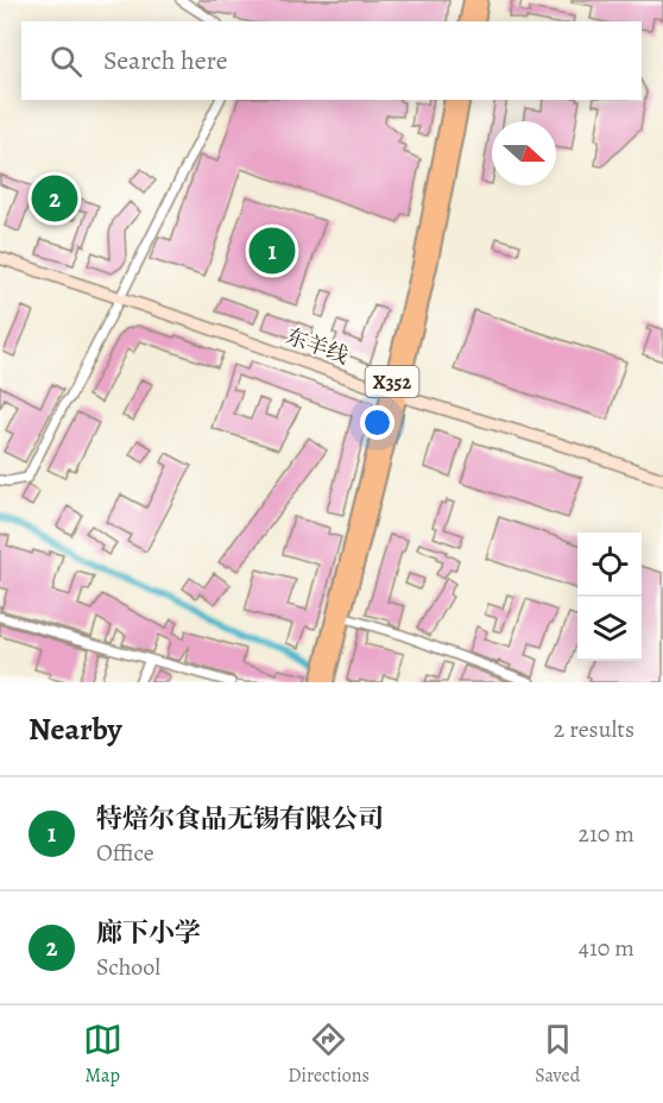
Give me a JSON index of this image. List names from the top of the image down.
{
  "streets": {
    "main road": ["东羊线", "X352"]
  },
  "crossings": [
    ["东羊线", "X352"]
  ],
  "north": "right",
  "page": {
    "search": "Search here",
    "pins": ["2", "1"],
    "heading": ["Nearby", "2 results"],
    "list": [
      {
        "mark": "1",
        "name": "特焙尔食品无锡有限公司",
        "note": "Office",
        "value": "210 m"
      },
      {
        "mark": "2",
        "name": "廊下小学",
        "note": "School",
        "value": "410 m"
      }
    ],
    "nav": ["Map", "Directions", "Saved"]
  }
}
